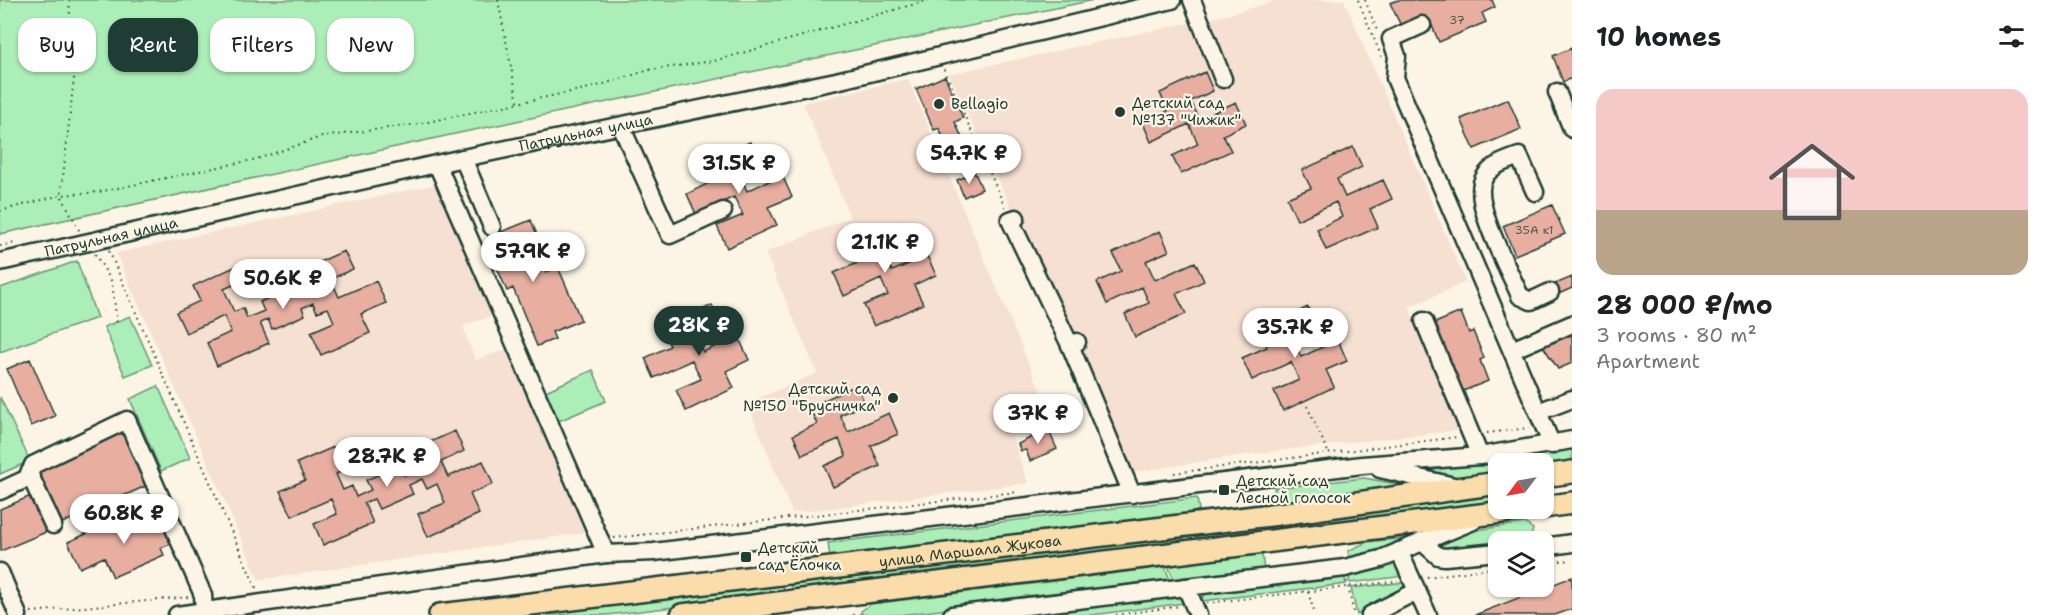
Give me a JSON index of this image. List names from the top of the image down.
{
  "streets": {
    "main road": ["улица Маршала Жукова"],
    "street": ["Патрульная улица"]
  },
  "places": {
    "other": ["Bellagio", "Детский сад №137 \"Чижик\"", "Детский сад №150 \"Брусничка\""],
    "transit": ["Детский сад Лесной голосок", "Детский сад Ёлочка"]
  },
  "house_numbers": ["37", "35А к1"],
  "north": "bottom left",
  "page": {
    "heading": "10 homes",
    "chip": [
      "Buy",
      "Rent",
      "Filters",
      "New"
    ],
    "list": [
      {
        "name": "28 000 ₽/mo",
        "note": "3 rooms · 80 m² · Apartment"
      }
    ],
    "price": [
      "54.7K ₽",
      "31.5K ₽",
      "21.1K ₽",
      "57.9K ₽",
      "50.6K ₽",
      "28K ₽",
      "35.7K ₽",
      "37K ₽",
      "28.7K ₽",
      "60.8K ₽"
    ]
  }
}
